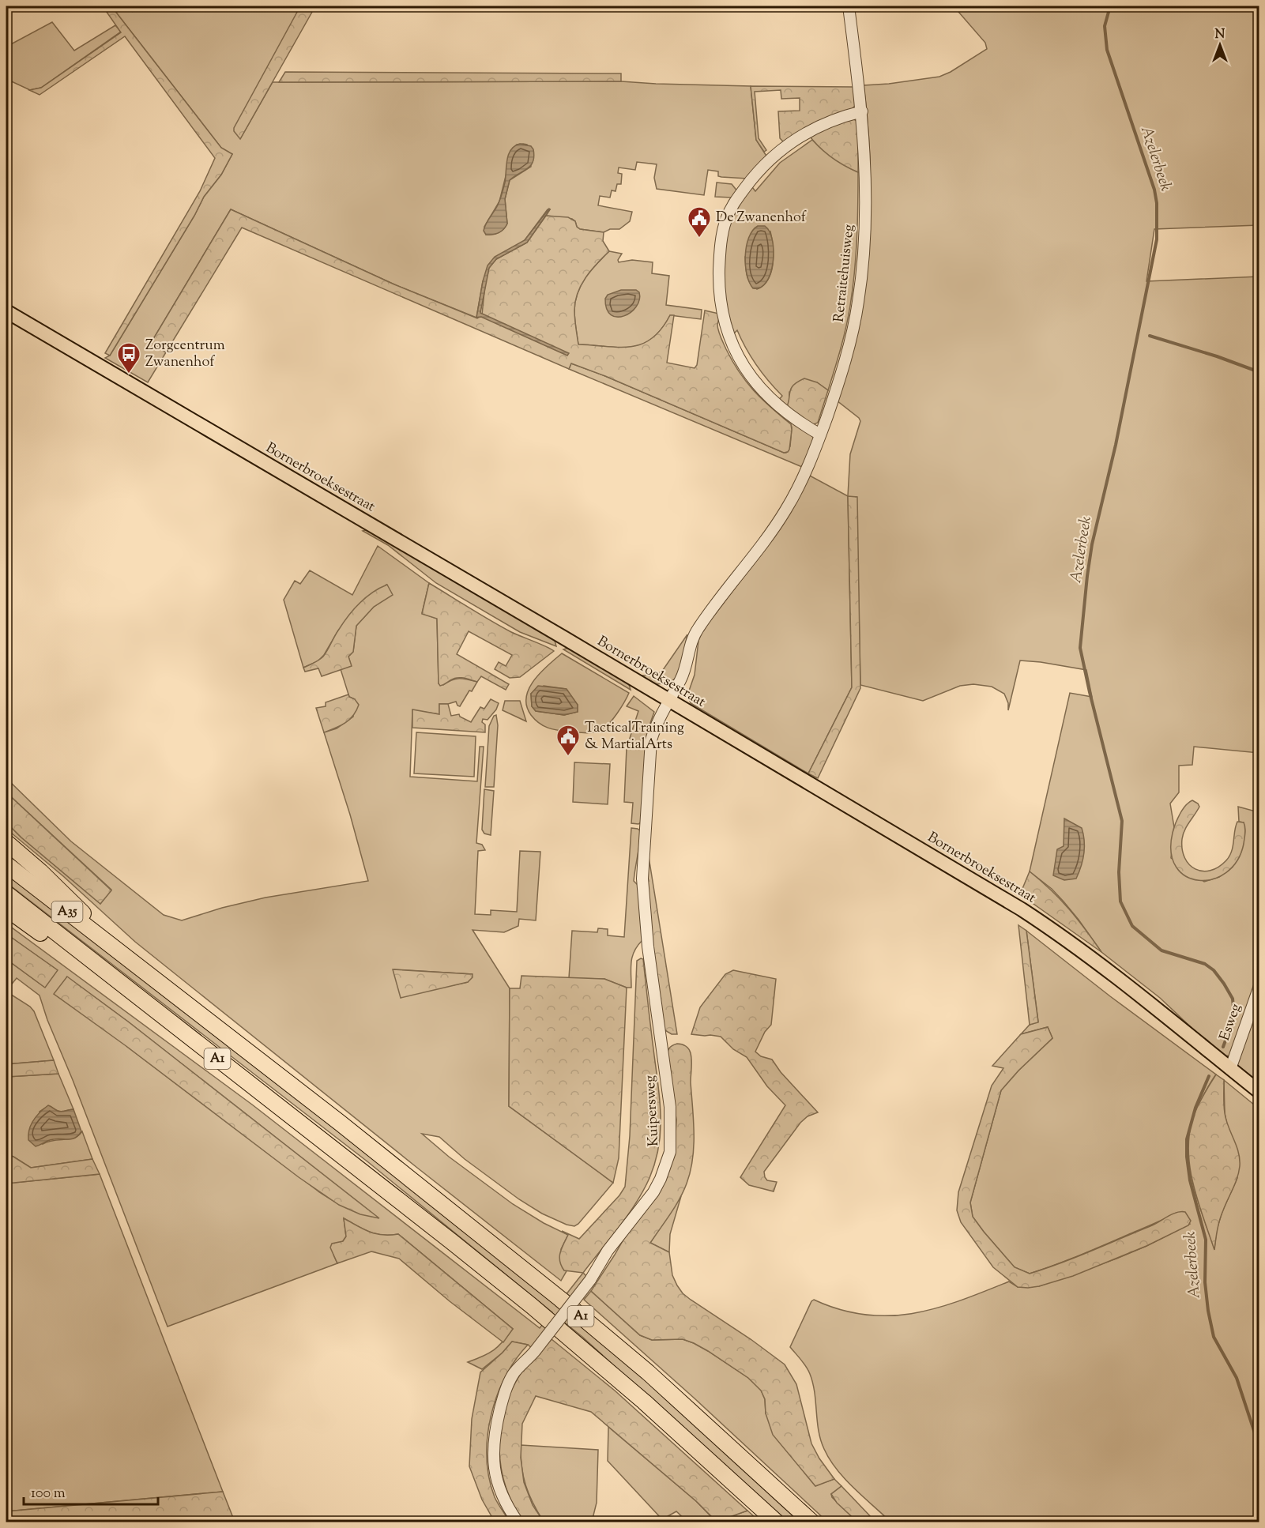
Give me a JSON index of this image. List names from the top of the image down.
{
  "streets": {
    "highway": ["A35", "A1"],
    "main road": ["Bornerbroeksestraat"],
    "street": ["Retraitehuisweg", "Esweg", "Kuipersweg"]
  },
  "crossings": [
    ["Retraitehuisweg", "Bornerbroeksestraat"],
    ["Retraitehuisweg", "Kuipersweg"],
    ["Bornerbroeksestraat", "Esweg"],
    ["Bornerbroeksestraat", "Kuipersweg"],
    ["A35", "A1"]
  ],
  "water": ["Azelerbeek"],
  "places": {
    "public building": ["De Zwanenhof", "TacticalTraining & MartialArts"],
    "bus stop": ["Zorgcentrum Zwanenhof"]
  },
  "scale_bar": "100 m",
  "north": "top"
}
